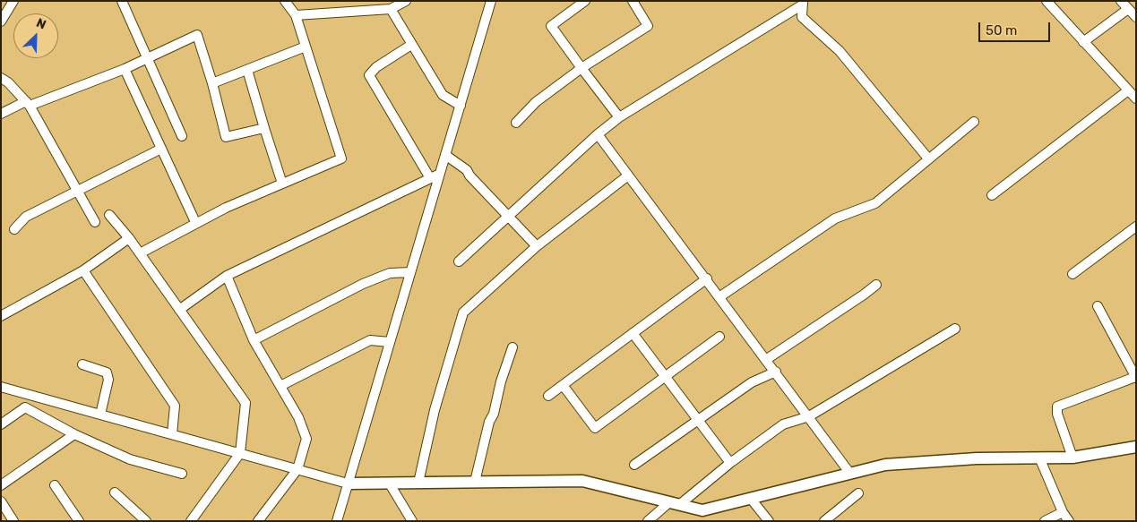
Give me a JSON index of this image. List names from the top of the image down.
{
  "scale_bar": "50 m",
  "north": "top right"
}
